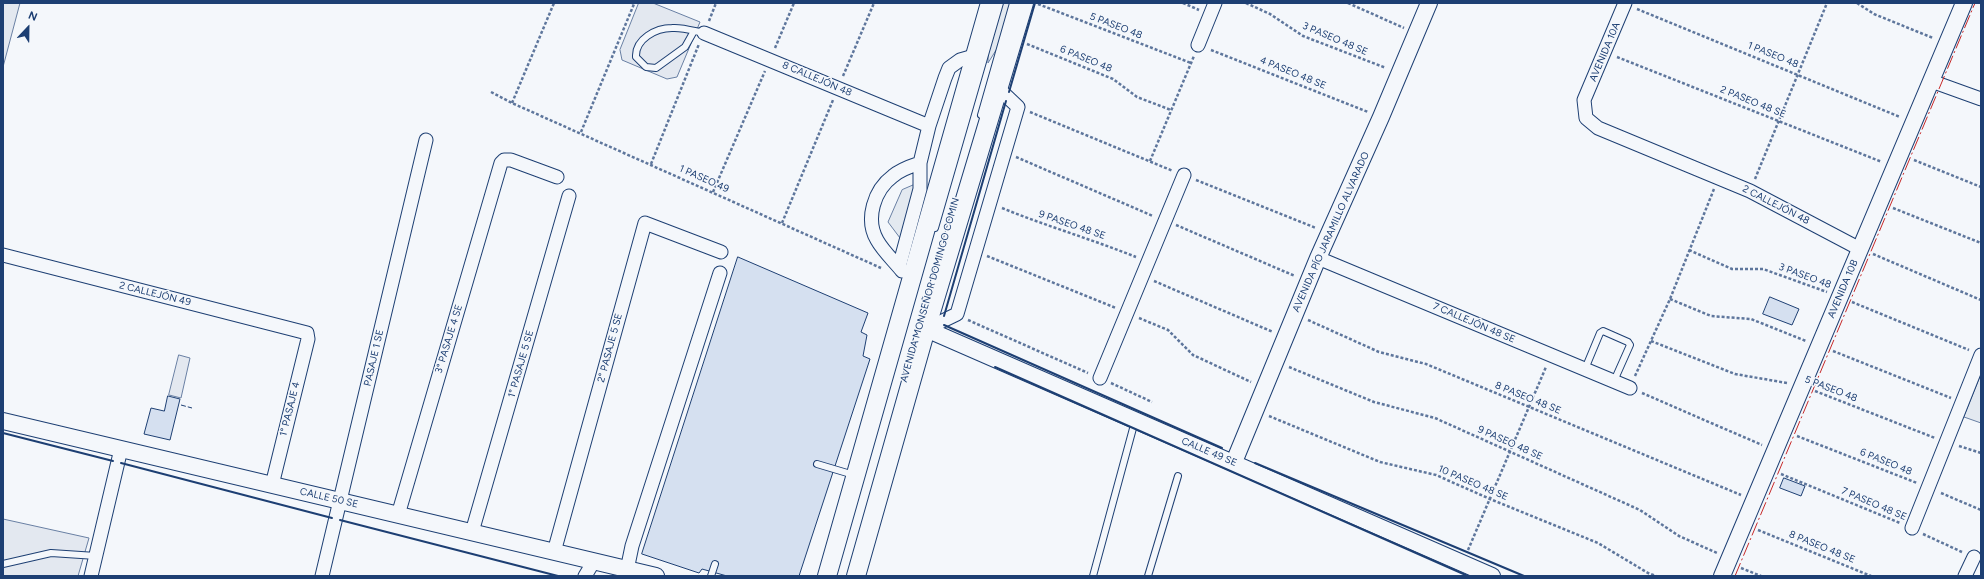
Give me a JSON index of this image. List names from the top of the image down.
{
  "streets": {
    "main road": ["AVENIDA MONSEÑOR DOMINGO COMIN"],
    "street": [
      "AVENIDA 10A",
      "8 CALLEJÓN 48",
      "2 CALLEJÓN 48",
      "AVENIDA PÍO JARAMILLO ALVARADO",
      "AVENIDA 10B",
      "2 CALLEJÓN 49",
      "7 CALLEJÓN 48 SE",
      "3° PASAJE 4 SE",
      "2° PASAJE 5 SE",
      "PASAJE 1 SE",
      "1° PASAJE 5 SE",
      "1° PASAJE 4",
      "CALLE 49 SE",
      "CALLE 50 SE"
    ],
    "path": [
      "5 PASEO 48",
      "3 PASEO 48 SE",
      "1 PASEO 48",
      "6 PASEO 48",
      "4 PASEO 48 SE",
      "2 PASEO 48 SE",
      "1 PASEO 49",
      "9 PASEO 48 SE",
      "3 PASEO 48",
      "8 PASEO 48 SE",
      "10 PASEO 48 SE",
      "7 PASEO 48 SE"
    ]
  },
  "crossings": [
    ["5 PASEO 48", "AVENIDA 10B"],
    ["3 PASEO 48 SE", "AVENIDA PÍO JARAMILLO ALVARADO"],
    ["AVENIDA 10A", "1 PASEO 48"],
    ["AVENIDA 10A", "2 PASEO 48 SE"],
    ["AVENIDA 10A", "2 CALLEJÓN 48"],
    ["1 PASEO 48", "AVENIDA 10B"],
    ["6 PASEO 48", "AVENIDA 10B"],
    ["6 PASEO 48", "AVENIDA MONSEÑOR DOMINGO COMIN"],
    ["4 PASEO 48 SE", "AVENIDA PÍO JARAMILLO ALVARADO"],
    ["2 PASEO 48 SE", "AVENIDA 10B"],
    ["2 CALLEJÓN 48", "AVENIDA 10B"],
    ["9 PASEO 48 SE", "AVENIDA PÍO JARAMILLO ALVARADO"],
    ["9 PASEO 48 SE", "AVENIDA 10B"],
    ["9 PASEO 48 SE", "AVENIDA MONSEÑOR DOMINGO COMIN"],
    ["AVENIDA PÍO JARAMILLO ALVARADO", "7 CALLEJÓN 48 SE"],
    ["AVENIDA PÍO JARAMILLO ALVARADO", "8 PASEO 48 SE"],
    ["AVENIDA PÍO JARAMILLO ALVARADO", "CALLE 49 SE"],
    ["AVENIDA PÍO JARAMILLO ALVARADO", "10 PASEO 48 SE"],
    ["3 PASEO 48", "AVENIDA 10B"],
    ["AVENIDA 10B", "8 PASEO 48 SE"],
    ["AVENIDA 10B", "7 PASEO 48 SE"],
    ["AVENIDA MONSEÑOR DOMINGO COMIN", "CALLE 49 SE"],
    ["2 CALLEJÓN 49", "1° PASAJE 4"],
    ["3° PASAJE 4 SE", "CALLE 50 SE"],
    ["2° PASAJE 5 SE", "CALLE 50 SE"],
    ["PASAJE 1 SE", "CALLE 50 SE"],
    ["1° PASAJE 5 SE", "CALLE 50 SE"],
    ["1° PASAJE 4", "CALLE 50 SE"]
  ],
  "north": "top"
}
